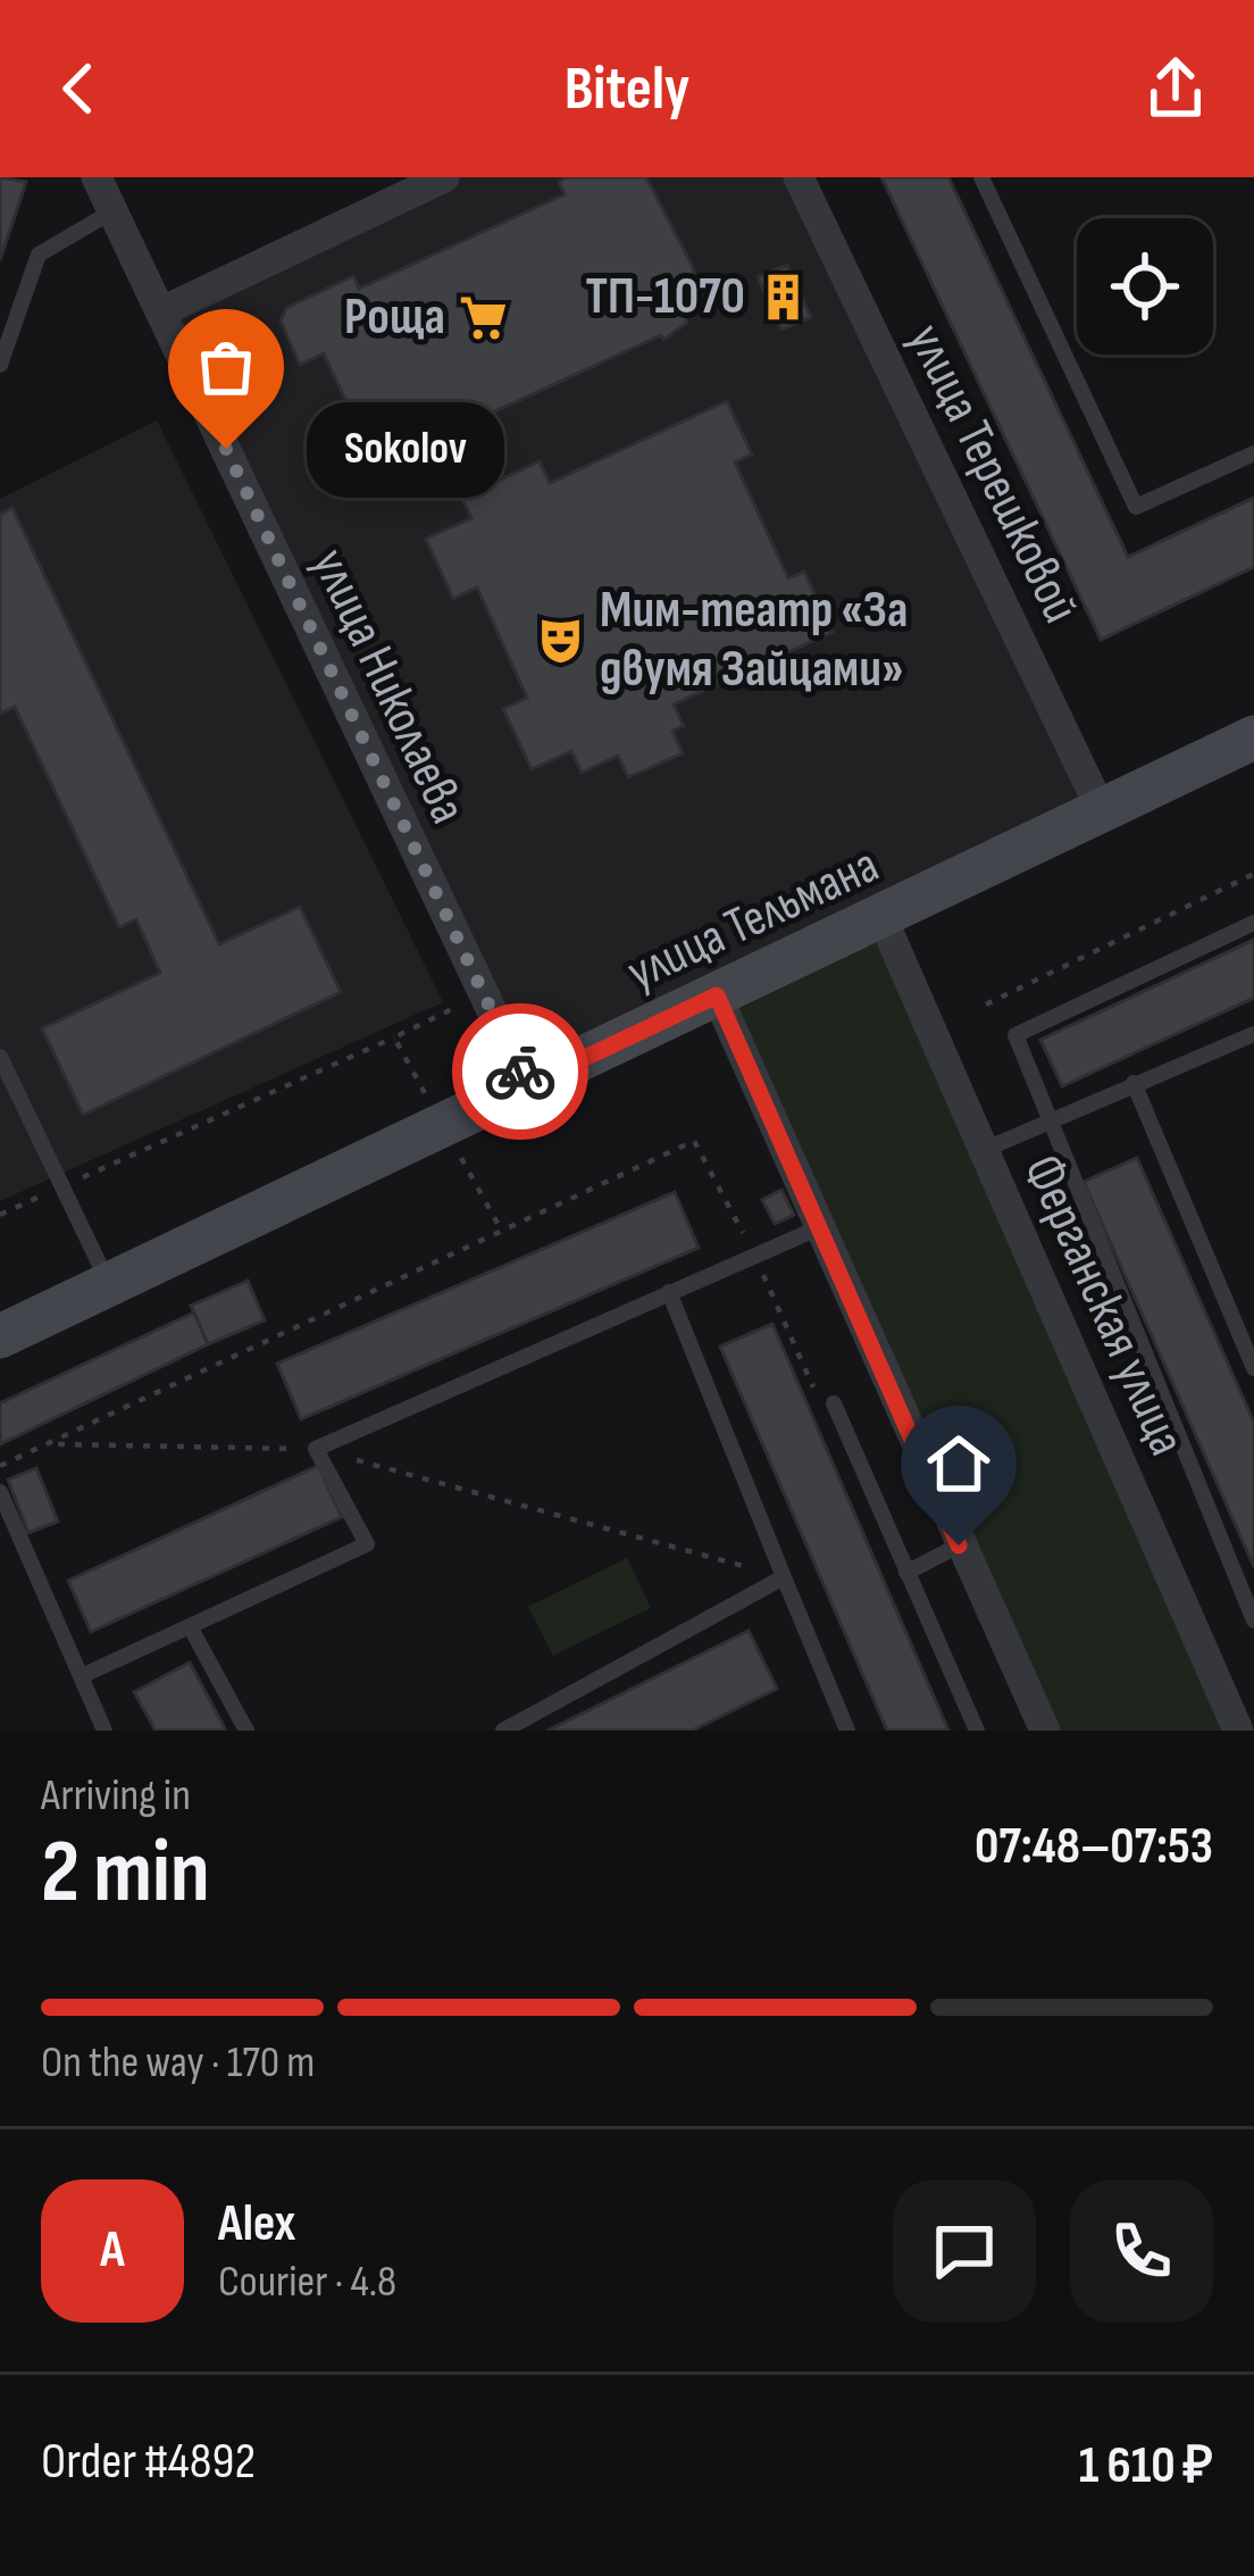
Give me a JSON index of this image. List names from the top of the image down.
{
  "streets": {
    "main road": ["улица Тельмана"],
    "street": ["улица Терешковой", "улица Николаева", "Ферганская улица"]
  },
  "crossings": [
    ["улица Терешковой", "улица Тельмана"],
    ["улица Николаева", "улица Тельмана"],
    ["улица Тельмана", "Ферганская улица"]
  ],
  "places": {
    "building": ["ТП-1070"],
    "supermarket": ["Роща"],
    "other": ["Sokolov"],
    "theatre": ["Мим-театр «За двумя Зайцами»"]
  },
  "page": {
    "header": "Bitely",
    "bubble": "Sokolov",
    "heading": ["2 min", "Arriving in", "07:48–07:53"],
    "panel": [
      "Alex",
      "Courier · 4.8",
      "Order #4892",
      "1 610 ₽"
    ],
    "bar": "On the way · 170 m",
    "round": "A"
  }
}
